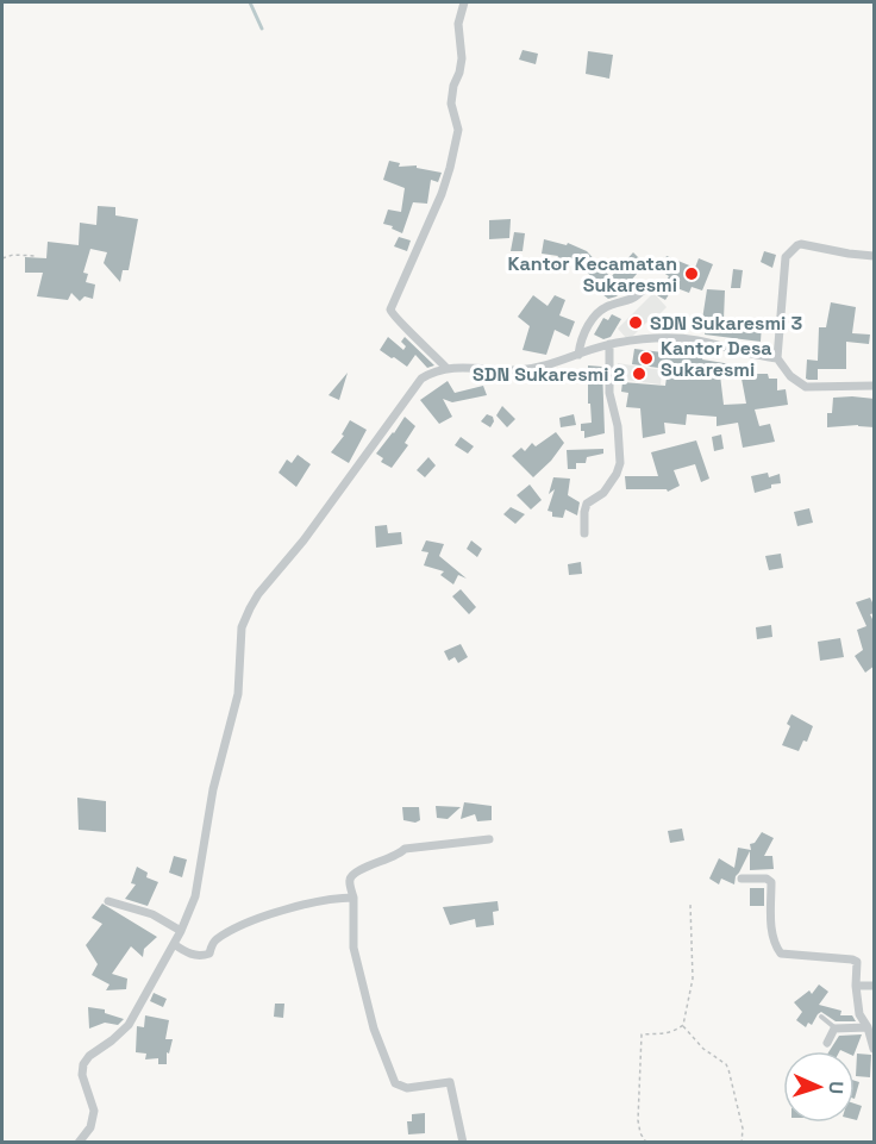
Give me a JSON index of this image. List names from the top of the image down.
{
  "places": [
    "Kantor Kecamatan Sukaresmi",
    "SDN Sukaresmi 3",
    "Kantor Desa Sukaresmi",
    "SDN Sukaresmi 2"
  ],
  "north": "right"
}
